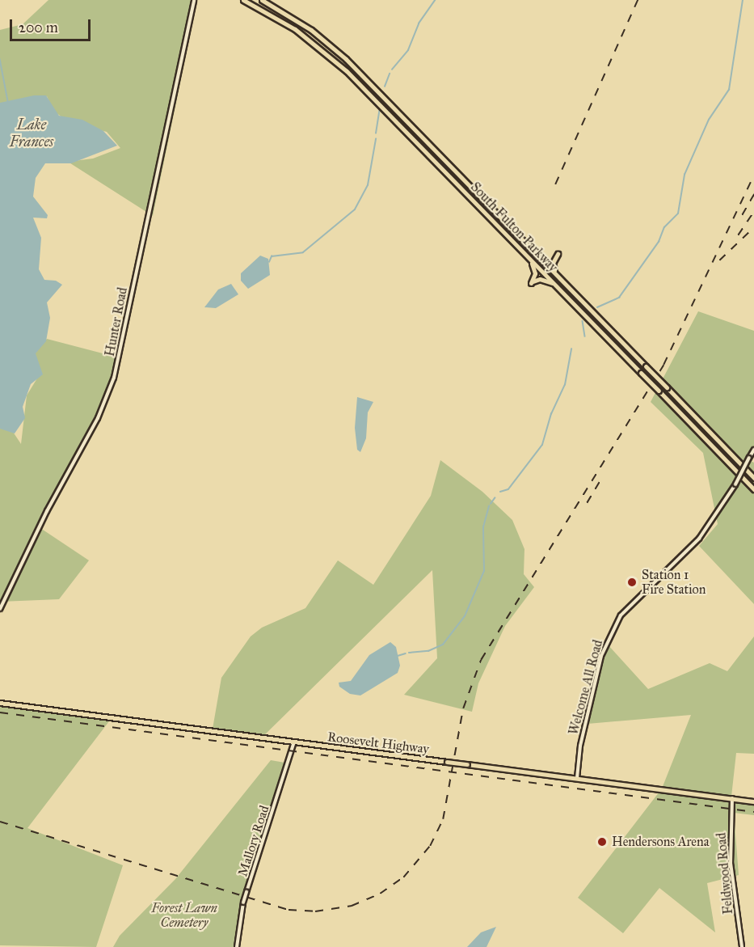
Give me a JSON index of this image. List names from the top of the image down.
{
  "streets": {
    "highway": ["South Fulton Parkway"],
    "main road": ["Roosevelt Highway"],
    "street": [
      "Hunter Road",
      "Welcome All Road",
      "Mallory Road",
      "Feldwood Road"
    ]
  },
  "crossings": [
    ["Welcome All Road", "Roosevelt Highway"],
    ["Roosevelt Highway", "Mallory Road"],
    ["Roosevelt Highway", "Feldwood Road"]
  ],
  "water": ["Lake Frances"],
  "parks": ["Forest Lawn Cemetery"],
  "places": ["Station 1 Fire Station", "Hendersons Arena"],
  "scale_bar": "200 m"
}
